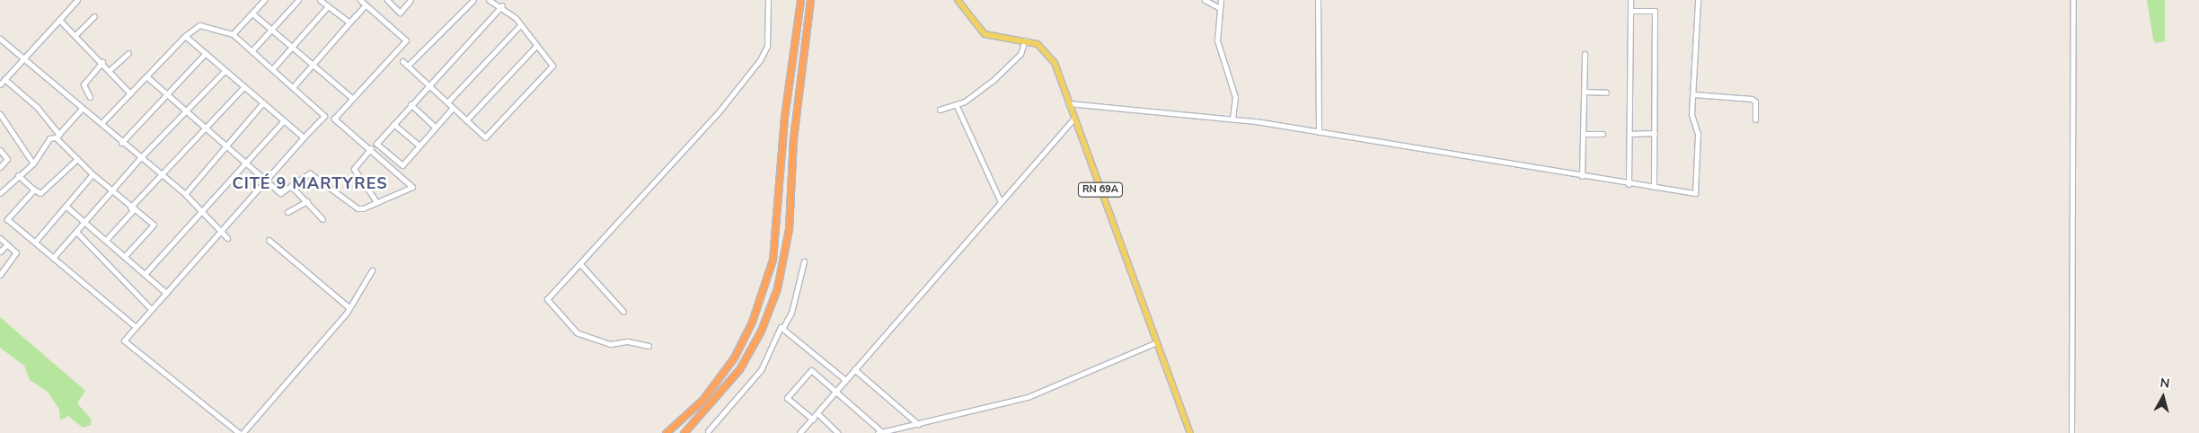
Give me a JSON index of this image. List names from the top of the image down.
{
  "streets": {
    "main road": ["RN 69A"]
  },
  "districts": ["CITÉ 9 MARTYRES"],
  "north": "top"
}
